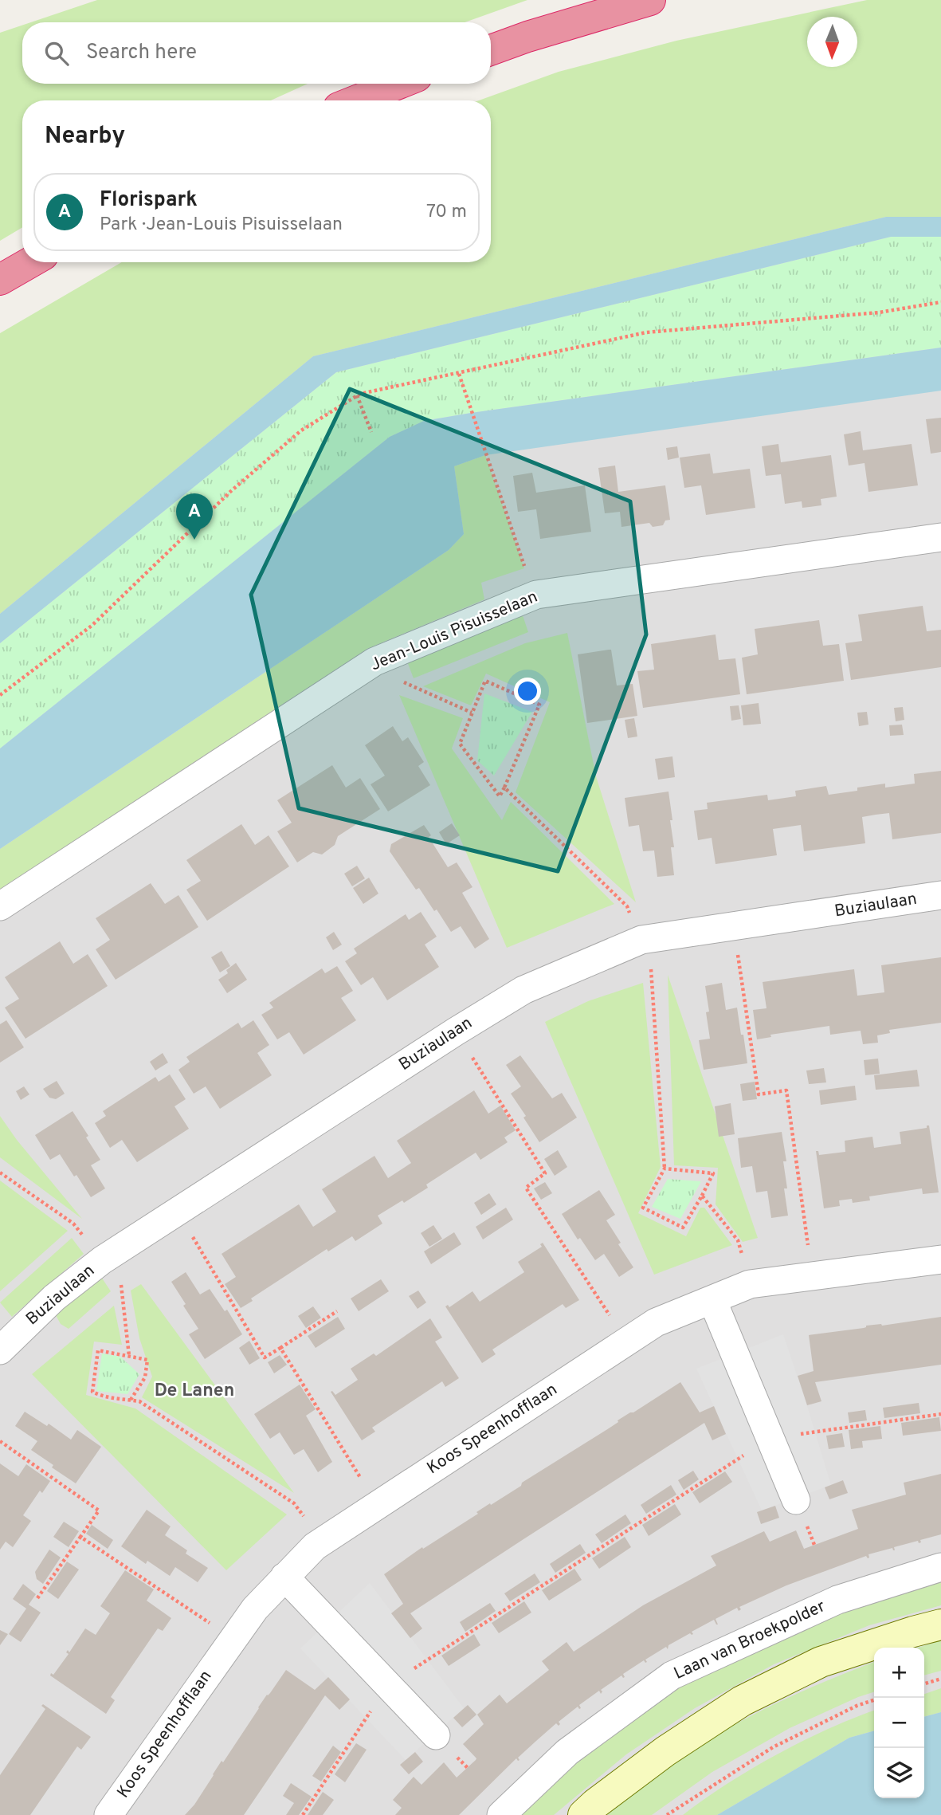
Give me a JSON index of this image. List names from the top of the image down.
{
  "streets": {
    "street": [
      "Jean-Louis Pisuisselaan",
      "Buziaulaan",
      "Koos Speenhofflaan",
      "Laan van Broekpolder"
    ]
  },
  "districts": ["De Lanen"],
  "north": "bottom",
  "page": {
    "search": "Search here",
    "heading": "Nearby",
    "list": [
      {
        "mark": "A",
        "name": "Florispark",
        "note": "Park · Jean-Louis Pisuisselaan",
        "value": "70 m"
      }
    ],
    "pins": "A",
    "map_buttons": ["+", "−"]
  }
}
